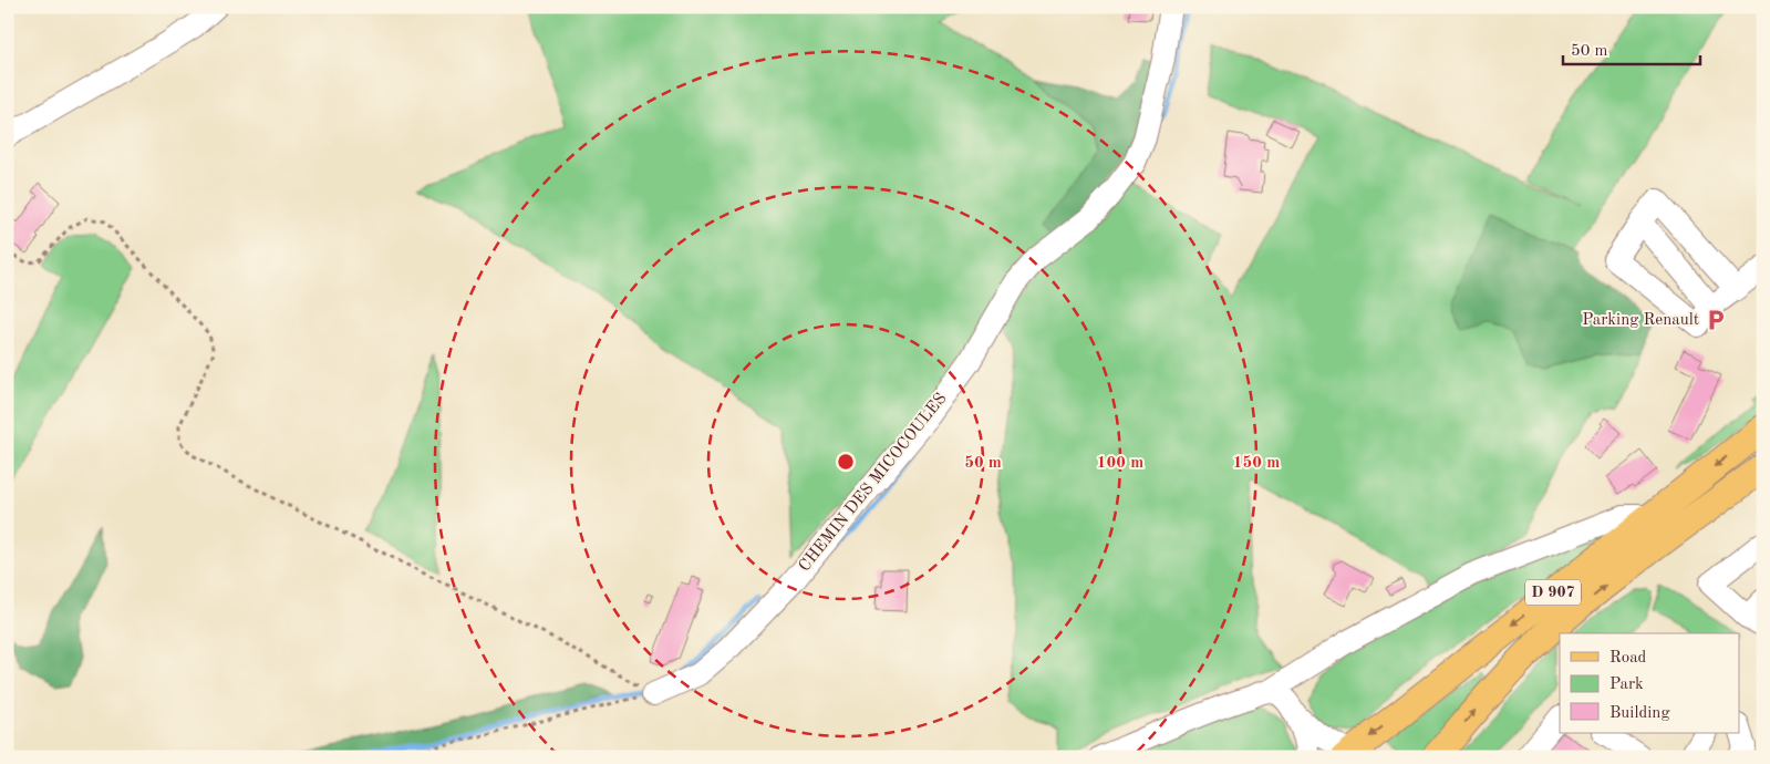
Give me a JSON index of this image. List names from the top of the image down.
{
  "streets": {
    "main road": ["D 907"],
    "street": ["CHEMIN DES MICOCOULES"]
  },
  "places": {
    "parking": ["Parking Renault"]
  },
  "legend": ["Road", "Park", "Building"],
  "scale_bar": "50 m",
  "rings": ["50 m", "100 m", "150 m"]
}
